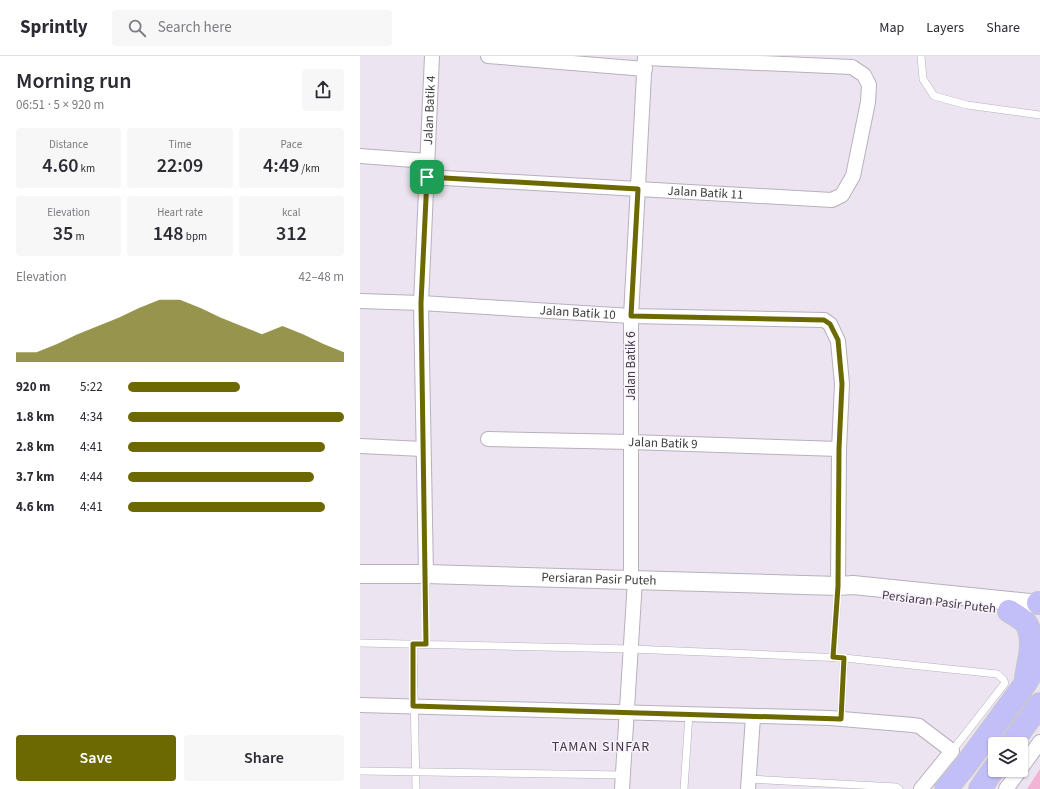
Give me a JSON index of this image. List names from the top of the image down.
{
  "streets": {
    "street": [
      "Jalan Batik 4",
      "Jalan Batik 11",
      "Jalan Batik 10",
      "Jalan Batik 6",
      "Jalan Batik 9",
      "Persiaran Pasir Puteh"
    ]
  },
  "crossings": [
    ["Jalan Batik 4", "Jalan Batik 11"],
    ["Jalan Batik 4", "Jalan Batik 10"],
    ["Jalan Batik 4", "Persiaran Pasir Puteh"],
    ["Jalan Batik 11", "Jalan Batik 6"],
    ["Jalan Batik 10", "Jalan Batik 6"],
    ["Jalan Batik 10", "Jalan Batik 9"],
    ["Jalan Batik 10", "Persiaran Pasir Puteh"],
    ["Jalan Batik 6", "Jalan Batik 9"],
    ["Jalan Batik 6", "Persiaran Pasir Puteh"]
  ],
  "districts": ["TAMAN SINFAR"],
  "page": {
    "header": "Sprintly",
    "search": "Search here",
    "nav": ["Map", "Layers", "Share"],
    "heading": ["Morning run", "06:51 · 5 × 920 m"],
    "stats": [
      ["Distance", "4.60 km"],
      ["Time", "22:09"],
      ["Pace", "4:49 /km"],
      ["Elevation", "35 m"],
      ["Heart rate", "148 bpm"],
      ["kcal", "312"]
    ],
    "chart": ["Elevation", "42–48 m"],
    "list": [
      {
        "name": "920 m",
        "note": "5:22"
      },
      {
        "name": "1.8 km",
        "note": "4:34"
      },
      {
        "name": "2.8 km",
        "note": "4:41"
      },
      {
        "name": "3.7 km",
        "note": "4:44"
      },
      {
        "name": "4.6 km",
        "note": "4:41"
      }
    ],
    "buttons": ["Save", "Share"]
  }
}
